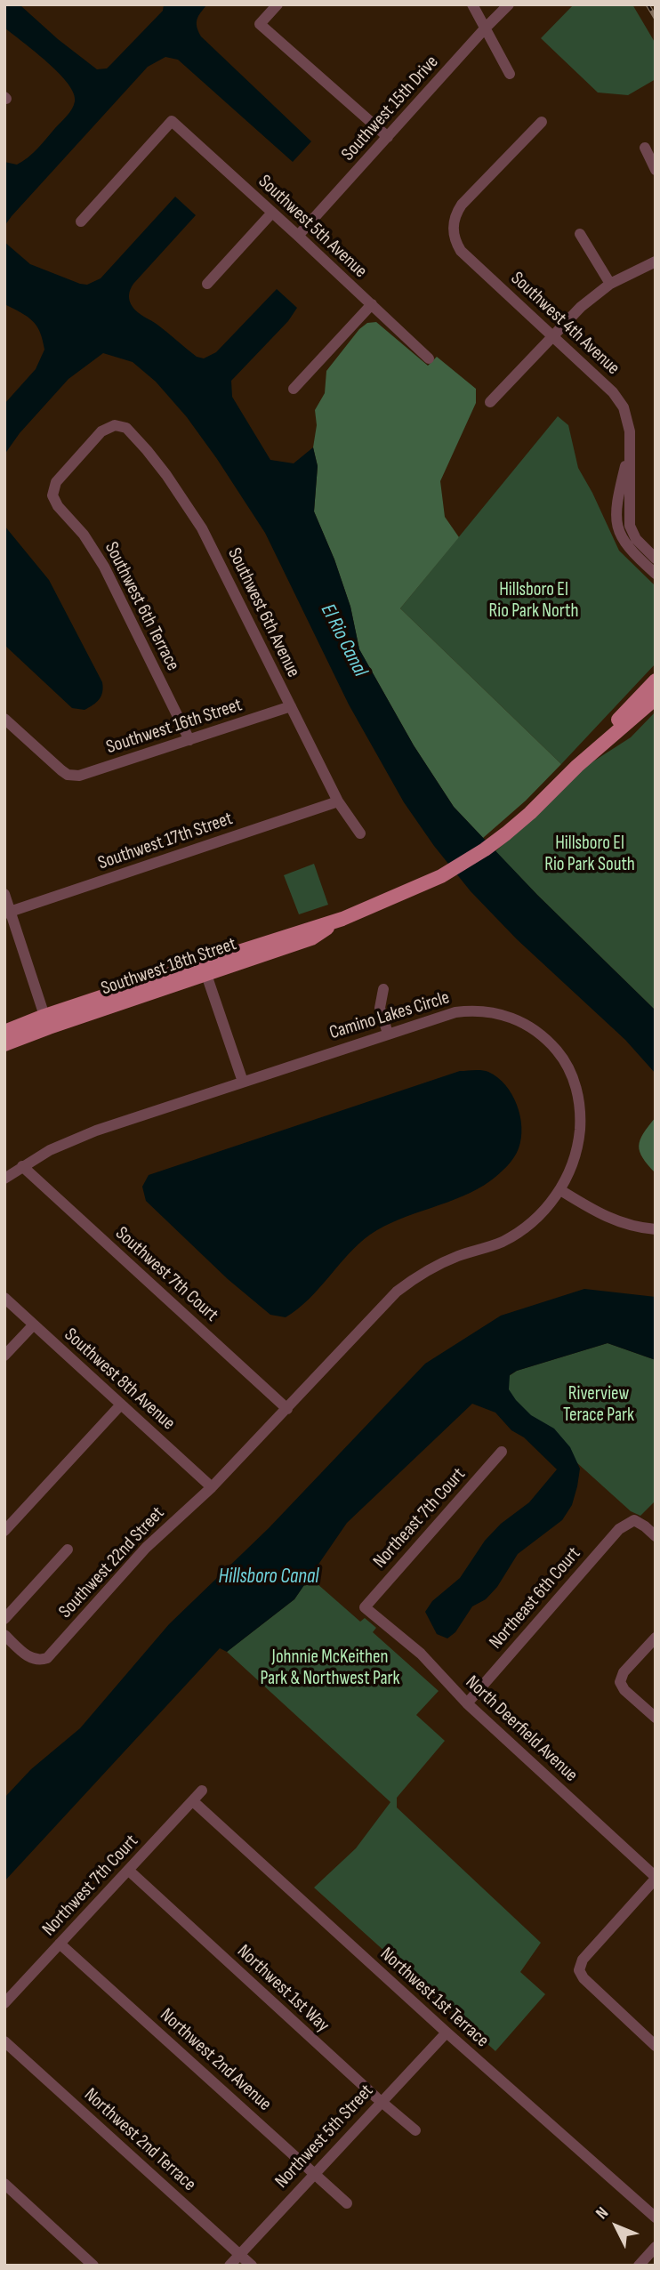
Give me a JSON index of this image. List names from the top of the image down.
{
  "streets": {
    "main road": ["Southwest 18th Street"],
    "street": [
      "Southwest 15th Drive",
      "Southwest 5th Avenue",
      "Southwest 4th Avenue",
      "Southwest 6th Terrace",
      "Southwest 6th Avenue",
      "Southwest 16th Street",
      "Southwest 17th Street",
      "Camino Lakes Circle",
      "Southwest 7th Court",
      "Southwest 8th Avenue",
      "Northeast 7th Court",
      "Southwest 22nd Street",
      "Northeast 6th Court",
      "North Deerfield Avenue",
      "Northwest 7th Court",
      "Northwest 1st Way",
      "Northwest 1st Terrace",
      "Northwest 2nd Avenue",
      "Northwest 5th Street",
      "Northwest 2nd Terrace"
    ]
  },
  "crossings": [
    ["Southwest 15th Drive", "Southwest 5th Avenue"],
    ["Southwest 6th Terrace", "Southwest 6th Avenue"],
    ["Southwest 6th Terrace", "Southwest 16th Street"],
    ["Southwest 6th Avenue", "Southwest 16th Street"],
    ["Southwest 6th Avenue", "Southwest 17th Street"],
    ["Camino Lakes Circle", "Southwest 7th Court"],
    ["Camino Lakes Circle", "Southwest 8th Avenue"],
    ["Camino Lakes Circle", "Southwest 22nd Street"],
    ["Southwest 8th Avenue", "Southwest 22nd Street"],
    ["Northeast 7th Court", "North Deerfield Avenue"],
    ["Northeast 6th Court", "North Deerfield Avenue"],
    ["Northwest 7th Court", "Northwest 1st Way"],
    ["Northwest 7th Court", "Northwest 1st Terrace"],
    ["Northwest 7th Court", "Northwest 2nd Avenue"],
    ["Northwest 1st Way", "Northwest 5th Street"],
    ["Northwest 1st Terrace", "Northwest 5th Street"],
    ["Northwest 2nd Avenue", "Northwest 5th Street"],
    ["Northwest 5th Street", "Northwest 2nd Terrace"]
  ],
  "water": ["El Rio Canal", "Hillsboro Canal"],
  "parks": [
    "Hillsboro El Rio Park North",
    "Hillsboro El Rio Park South",
    "Riverview Terace Park",
    "Johnnie McKeithen Park & Northwest Park"
  ],
  "north": "top left"
}
